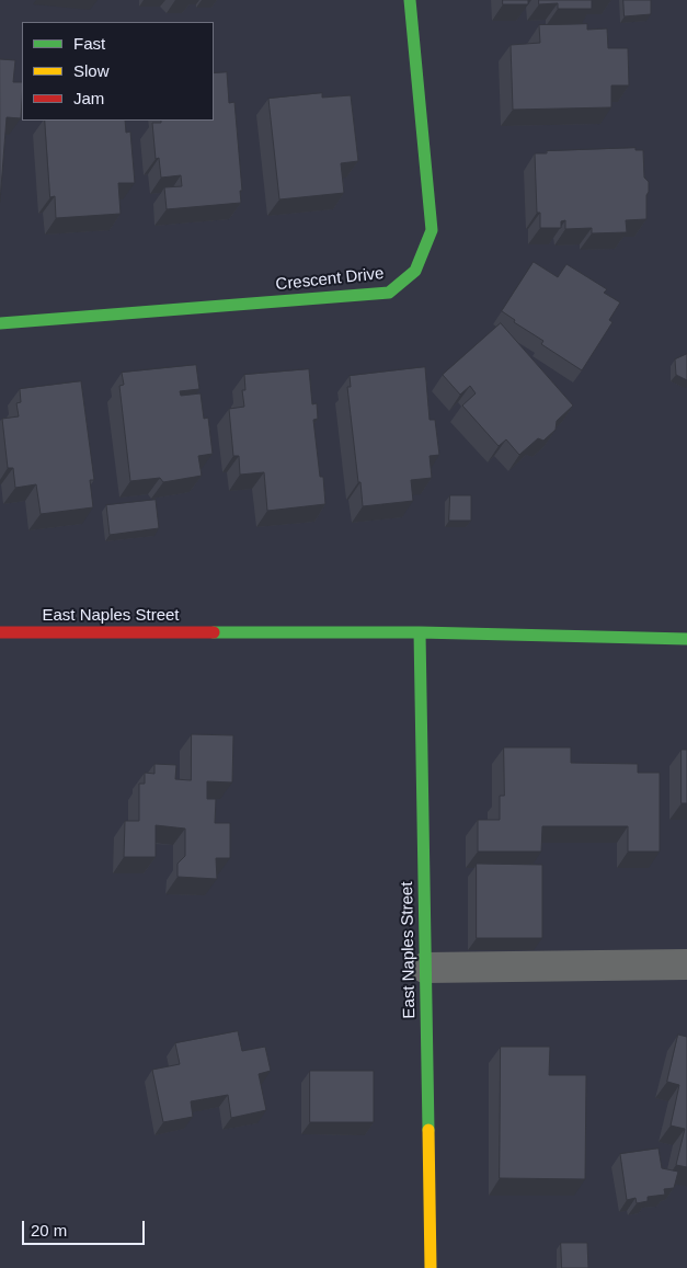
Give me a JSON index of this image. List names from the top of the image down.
{
  "streets": {
    "street": ["Crescent Drive", "East Naples Street"]
  },
  "legend": ["Fast", "Slow", "Jam"],
  "scale_bar": "20 m"
}
